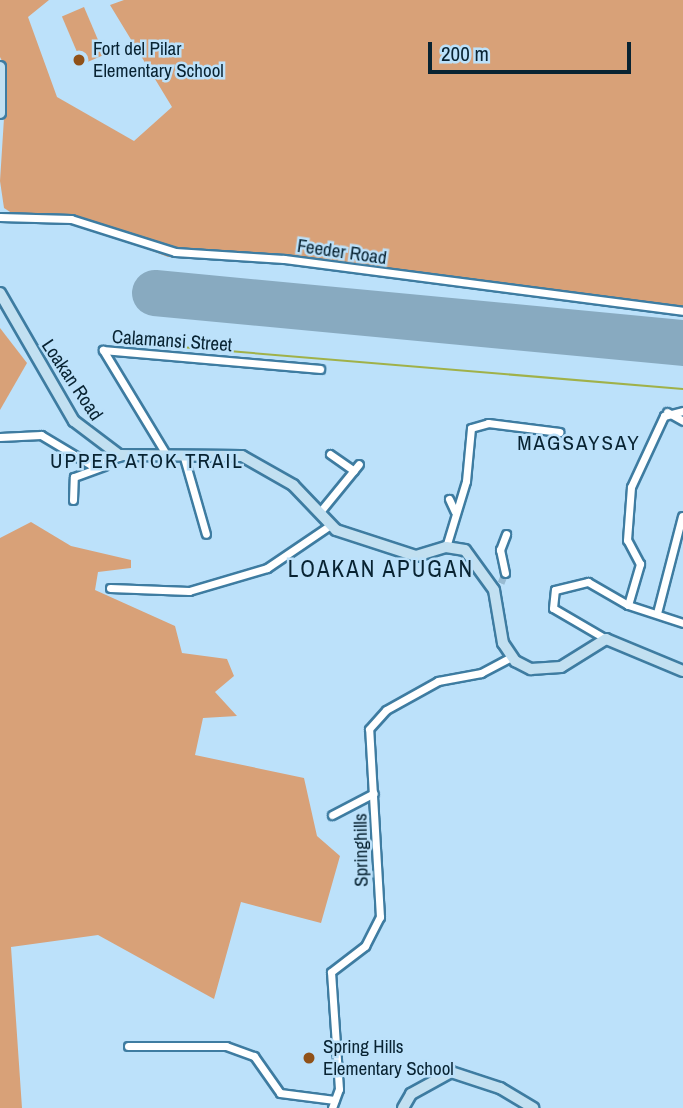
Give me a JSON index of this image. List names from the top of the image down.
{
  "streets": {
    "main road": ["Loakan Road"],
    "street": ["Feeder Road", "Calamansi Street", "Springhills"]
  },
  "districts": ["MAGSAYSAY", "UPPER ATOK TRAIL", "LOAKAN APUGAN"],
  "places": ["Fort del Pilar Elementary School", "Spring Hills Elementary School"],
  "scale_bar": "200 m"
}
